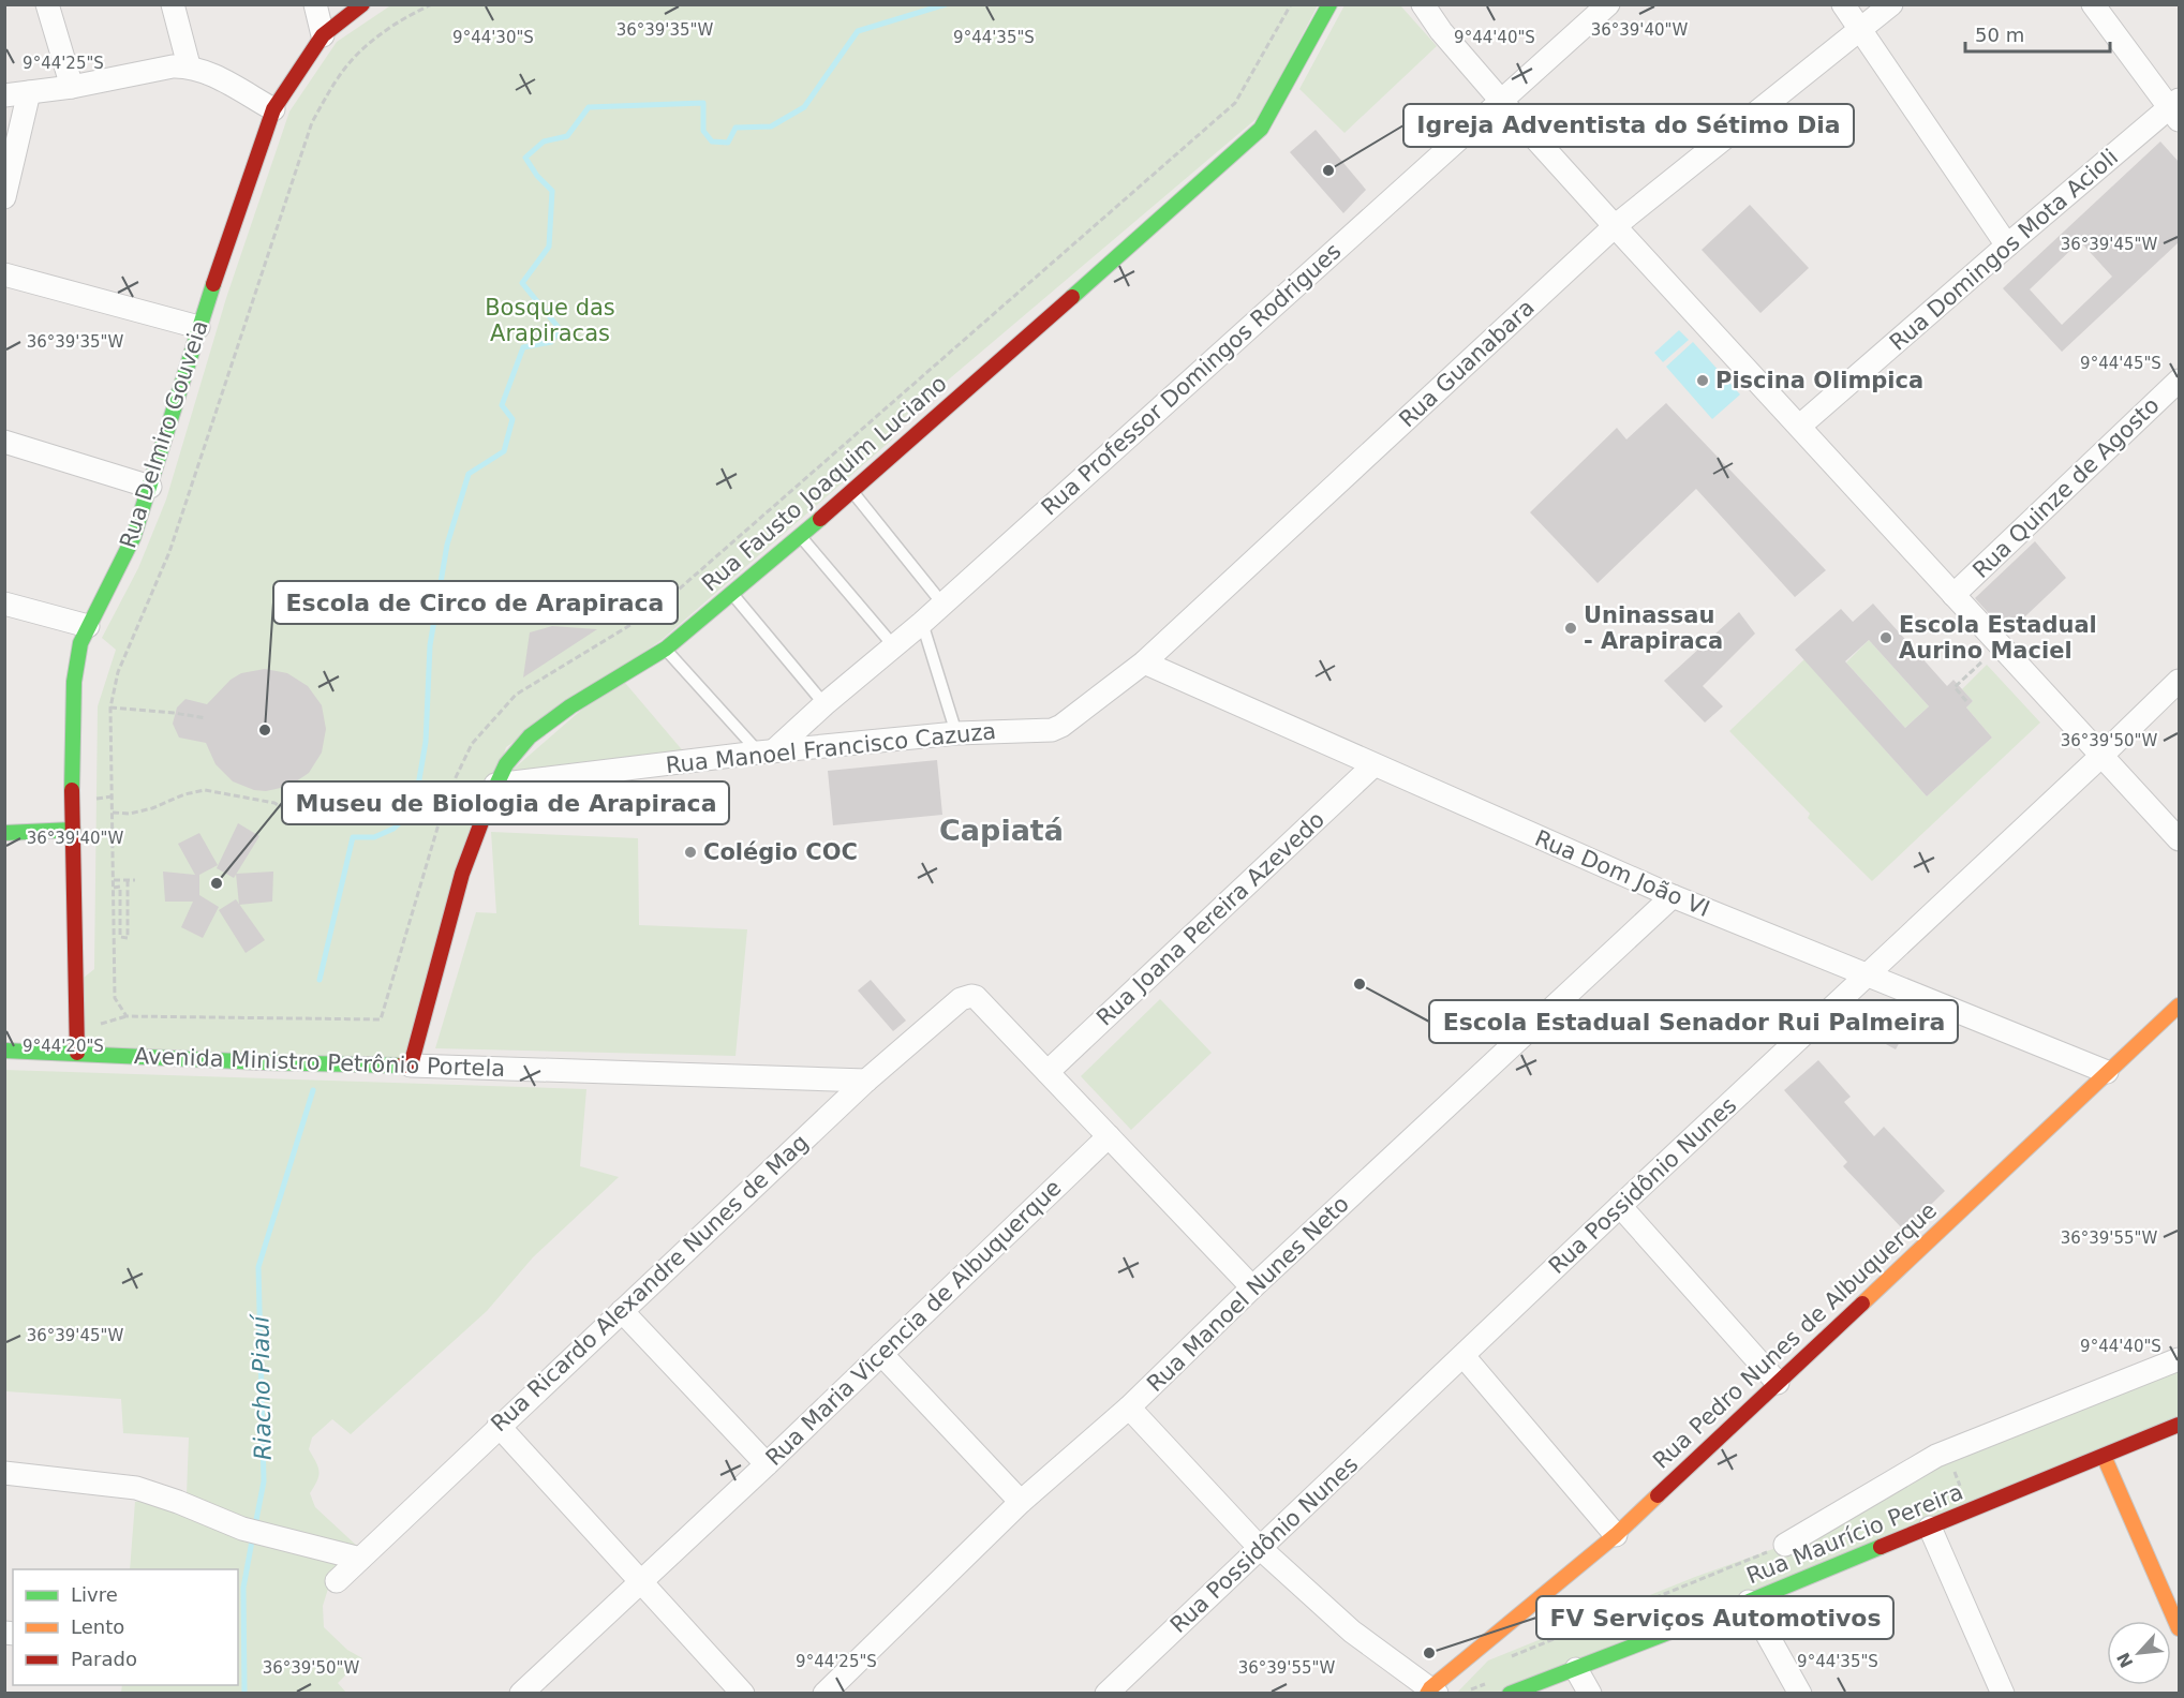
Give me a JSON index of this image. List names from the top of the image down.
{
  "streets": {
    "street": [
      "Rua Domingos Mota Acioli",
      "Rua Guanabara",
      "Rua Professor Domingos Rodrigues",
      "Rua Delmiro Gouveia",
      "Rua Fausto Joaquim Luciano",
      "Rua Quinze de Agosto",
      "Rua Manoel Francisco Cazuza",
      "Rua Dom João VI",
      "Rua Joana Pereira Azevedo",
      "Avenida Ministro Petrônio Portela",
      "Rua Possidônio Nunes",
      "Rua Ricardo Alexandre Nunes de Mag",
      "Rua Manoel Nunes Neto",
      "Rua Maria Vicencia de Albuquerque",
      "Rua Pedro Nunes de Albuquerque",
      "Rua Maurício Pereira"
    ]
  },
  "crossings": [
    ["Rua Guanabara", "Rua Manoel Francisco Cazuza"],
    ["Rua Guanabara", "Rua Dom João VI"],
    ["Rua Professor Domingos Rodrigues", "Rua Manoel Francisco Cazuza"],
    ["Rua Delmiro Gouveia", "Avenida Ministro Petrônio Portela"],
    ["Rua Fausto Joaquim Luciano", "Rua Manoel Francisco Cazuza"],
    ["Rua Fausto Joaquim Luciano", "Avenida Ministro Petrônio Portela"],
    ["Rua Dom João VI", "Rua Joana Pereira Azevedo"],
    ["Rua Dom João VI", "Rua Possidônio Nunes"],
    ["Rua Dom João VI", "Rua Manoel Nunes Neto"],
    ["Rua Dom João VI", "Rua Pedro Nunes de Albuquerque"],
    ["Rua Joana Pereira Azevedo", "Rua Ricardo Alexandre Nunes de Mag"],
    ["Avenida Ministro Petrônio Portela", "Rua Ricardo Alexandre Nunes de Mag"]
  ],
  "districts": ["Capiatá"],
  "water": ["Riacho Piauí"],
  "parks": ["Bosque das Arapiracas"],
  "places": [
    "Igreja Adventista do Sétimo Dia",
    "Piscina Olimpica",
    "Uninassau - Arapiraca",
    "Escola Estadual Aurino Maciel",
    "Escola de Circo de Arapiraca",
    "Colégio COC",
    "Museu de Biologia de Arapiraca",
    "Escola Estadual Senador Rui Palmeira",
    "FV Serviços Automotivos"
  ],
  "legend": ["Livre", "Lento", "Parado"],
  "scale_bar": "50 m",
  "north": "bottom left",
  "coordinates": [
    "36°39'35\"W",
    "36°39'40\"W",
    "9°44'30\"S",
    "9°44'35\"S",
    "9°44'40\"S",
    "9°44'25\"S",
    "36°39'45\"W",
    "9°44'45\"S",
    "36°39'50\"W",
    "9°44'20\"S",
    "36°39'55\"W"
  ]
}
